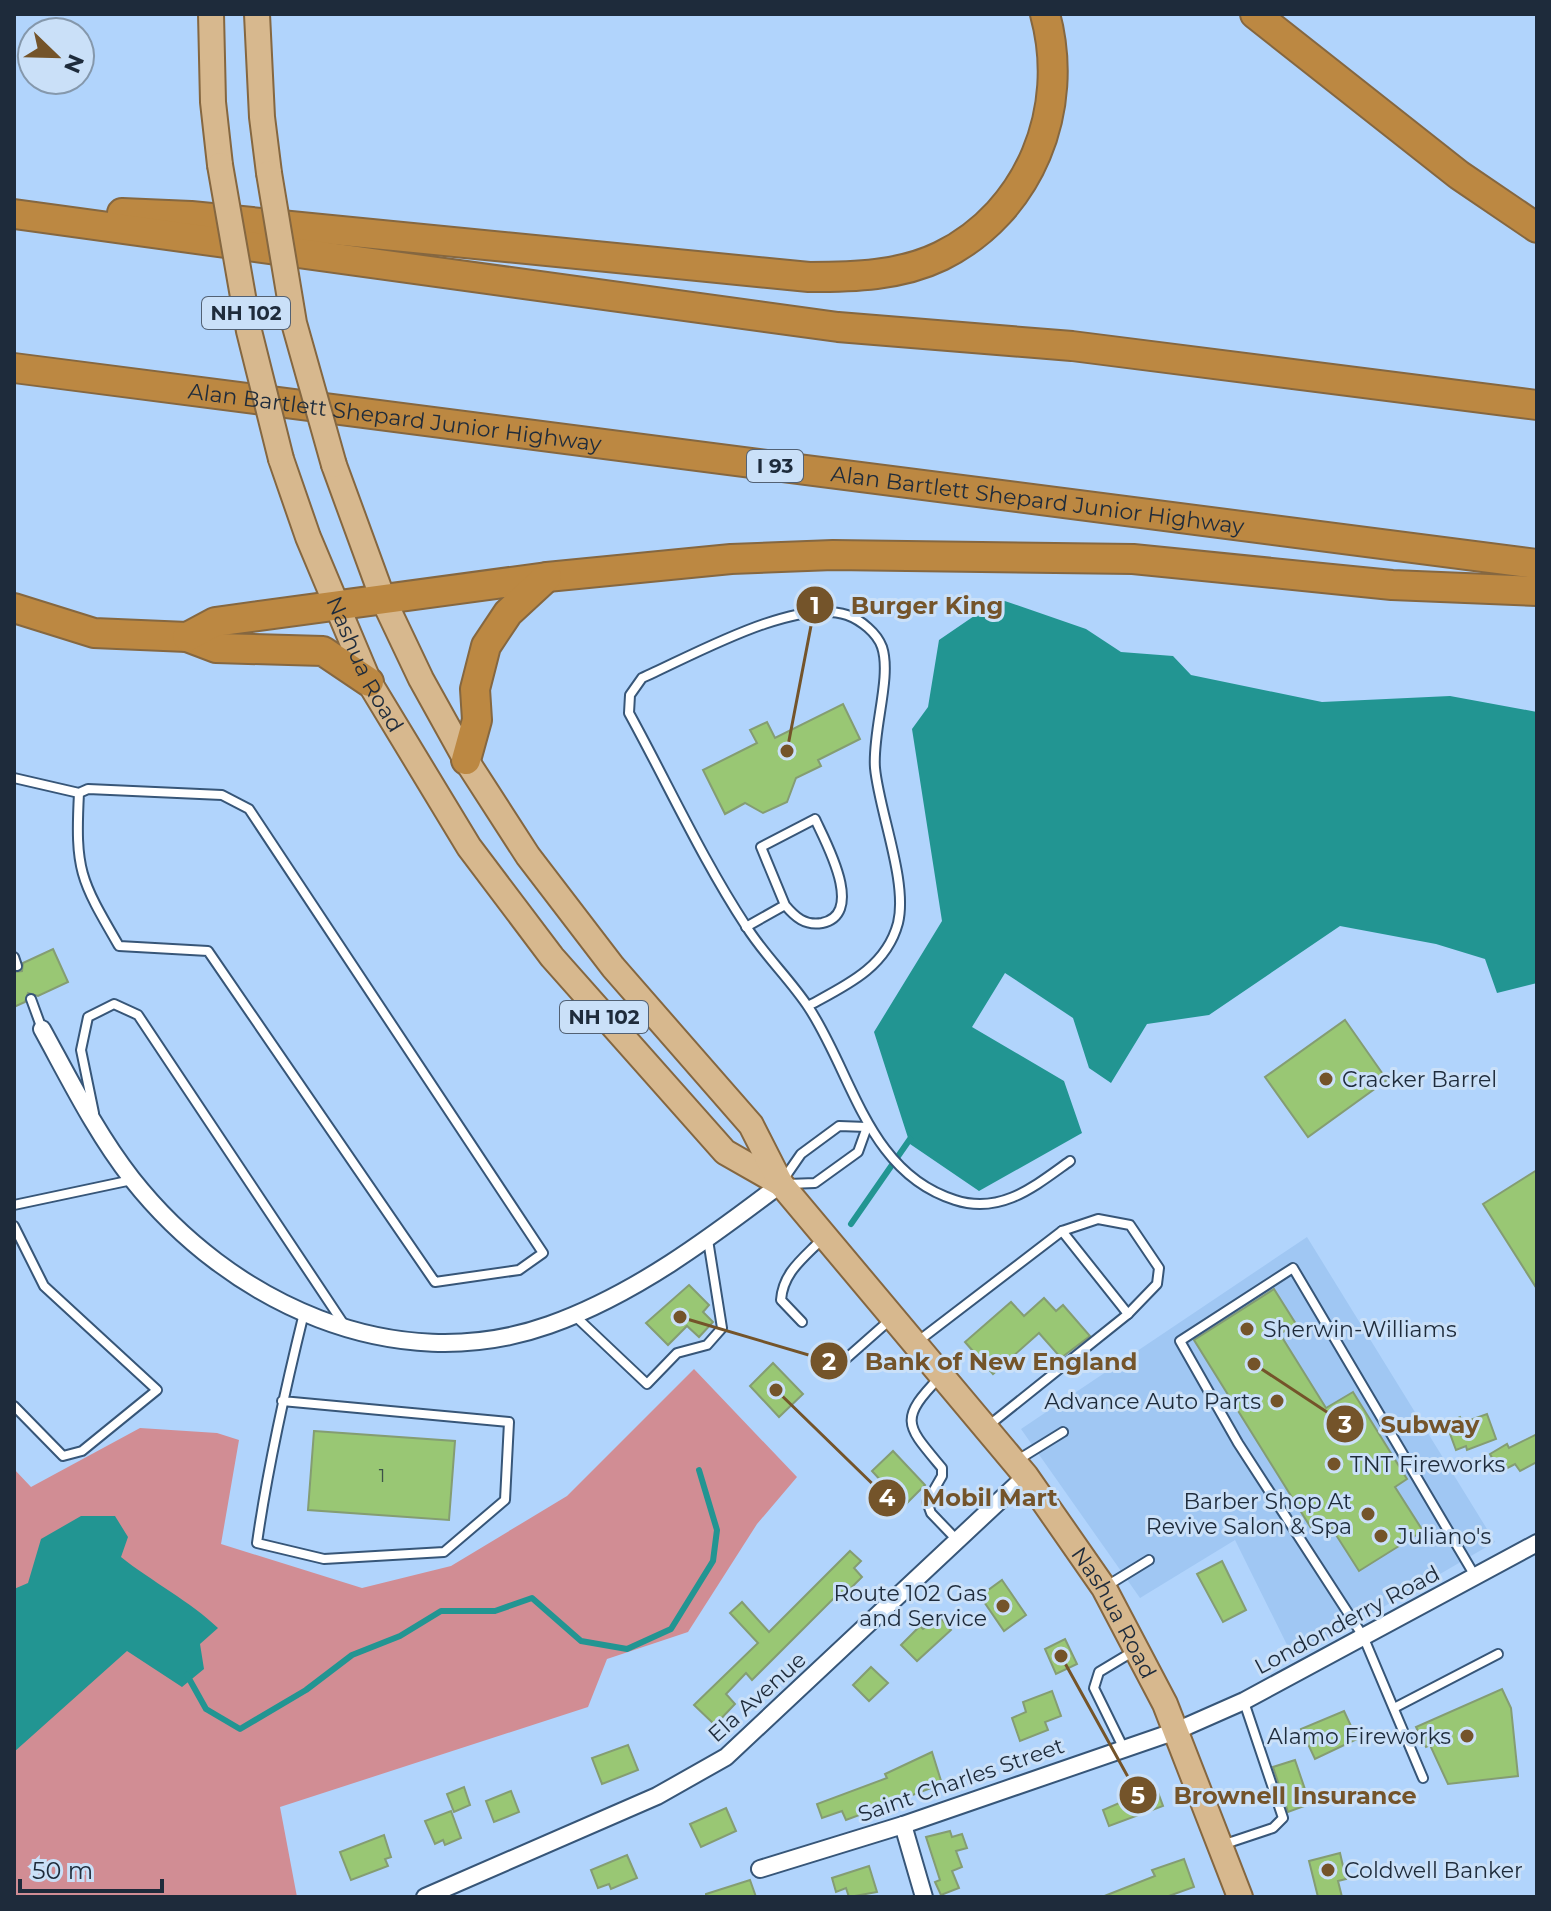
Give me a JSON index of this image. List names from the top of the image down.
{
  "streets": {
    "highway": ["Alan Bartlett Shepard Junior Highway", "I 93"],
    "main road": ["NH 102", "Nashua Road"],
    "street": ["Londonderry Road", "Ela Avenue", "Saint Charles Street"]
  },
  "crossings": [
    ["NH 102", "Nashua Road"],
    ["Nashua Road", "Londonderry Road"],
    ["Nashua Road", "Ela Avenue"],
    ["Nashua Road", "Saint Charles Street"],
    ["Londonderry Road", "Saint Charles Street"]
  ],
  "places": [
    "Burger King",
    "Cracker Barrel",
    "Bank of New England",
    "Sherwin-Williams",
    "Subway",
    "Mobil Mart",
    "Advance Auto Parts",
    "TNT Fireworks",
    "Barber Shop At Revive Salon & Spa",
    "Juliano's",
    "Route 102 Gas and Service",
    "Brownell Insurance",
    "Alamo Fireworks",
    "Coldwell Banker"
  ],
  "house_numbers": ["1"],
  "scale_bar": "50 m",
  "north": "bottom right"
}
